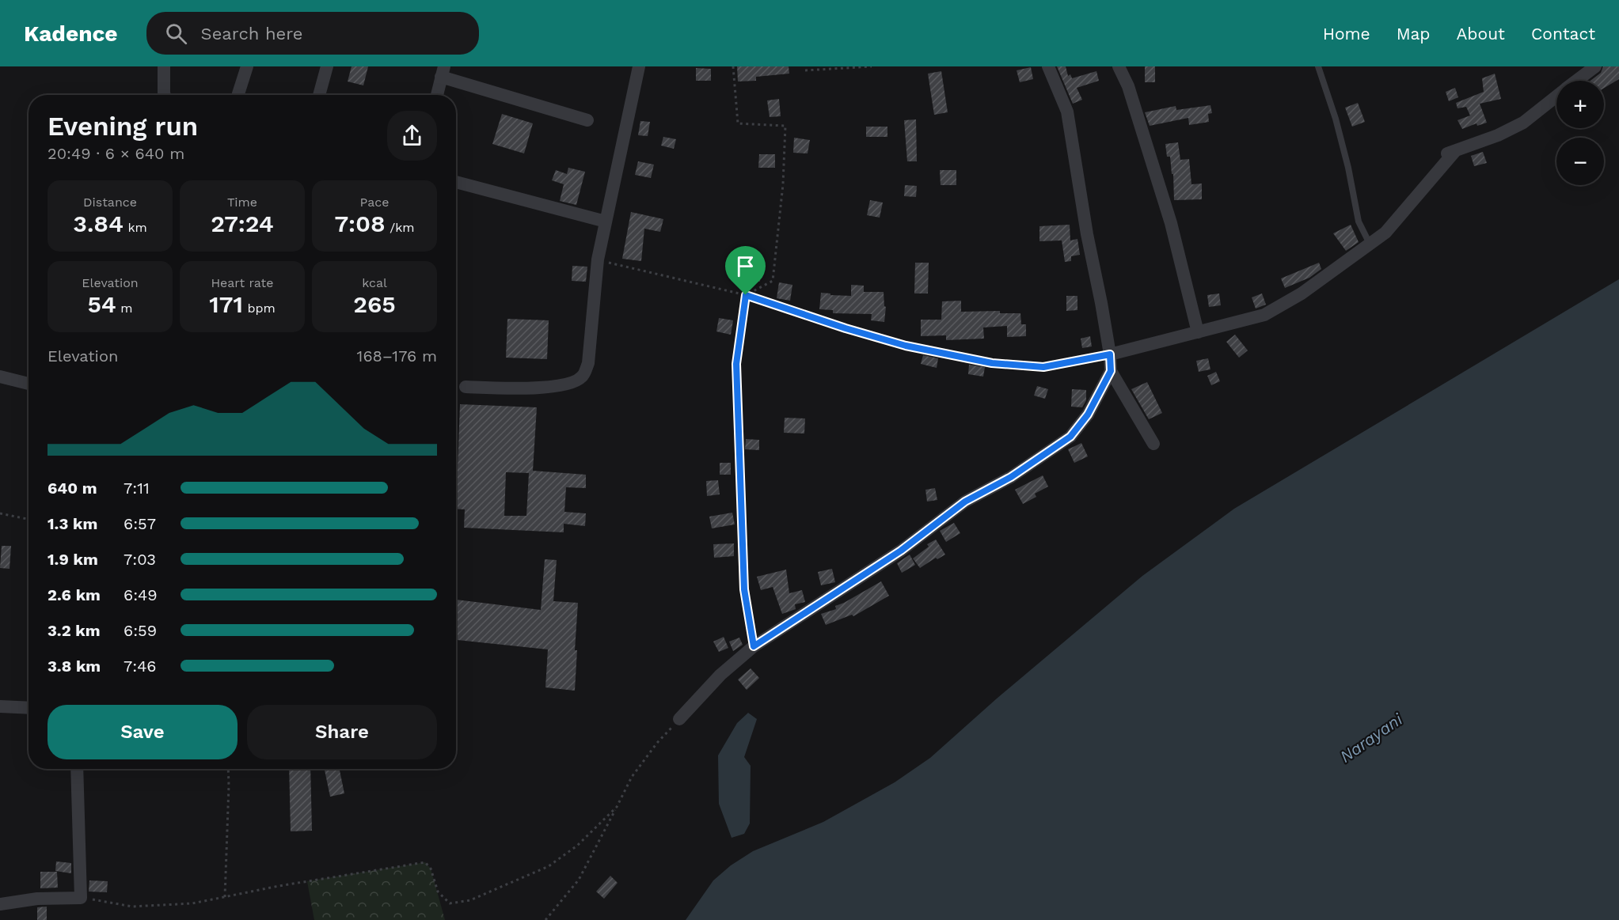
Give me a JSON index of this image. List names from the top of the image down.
{
  "water": ["Narayani"],
  "page": {
    "header": "Kadence",
    "search": "Search here",
    "nav": [
      "Home",
      "Map",
      "About",
      "Contact"
    ],
    "map_buttons": ["+", "−"],
    "heading": ["Evening run", "20:49 · 6 × 640 m"],
    "stats": [
      ["Distance", "3.84 km"],
      ["Time", "27:24"],
      ["Pace", "7:08 /km"],
      ["Elevation", "54 m"],
      ["Heart rate", "171 bpm"],
      ["kcal", "265"]
    ],
    "chart": ["Elevation", "168–176 m"],
    "list": [
      {
        "name": "640 m",
        "note": "7:11"
      },
      {
        "name": "1.3 km",
        "note": "6:57"
      },
      {
        "name": "1.9 km",
        "note": "7:03"
      },
      {
        "name": "2.6 km",
        "note": "6:49"
      },
      {
        "name": "3.2 km",
        "note": "6:59"
      },
      {
        "name": "3.8 km",
        "note": "7:46"
      }
    ],
    "buttons": ["Save", "Share"]
  }
}
